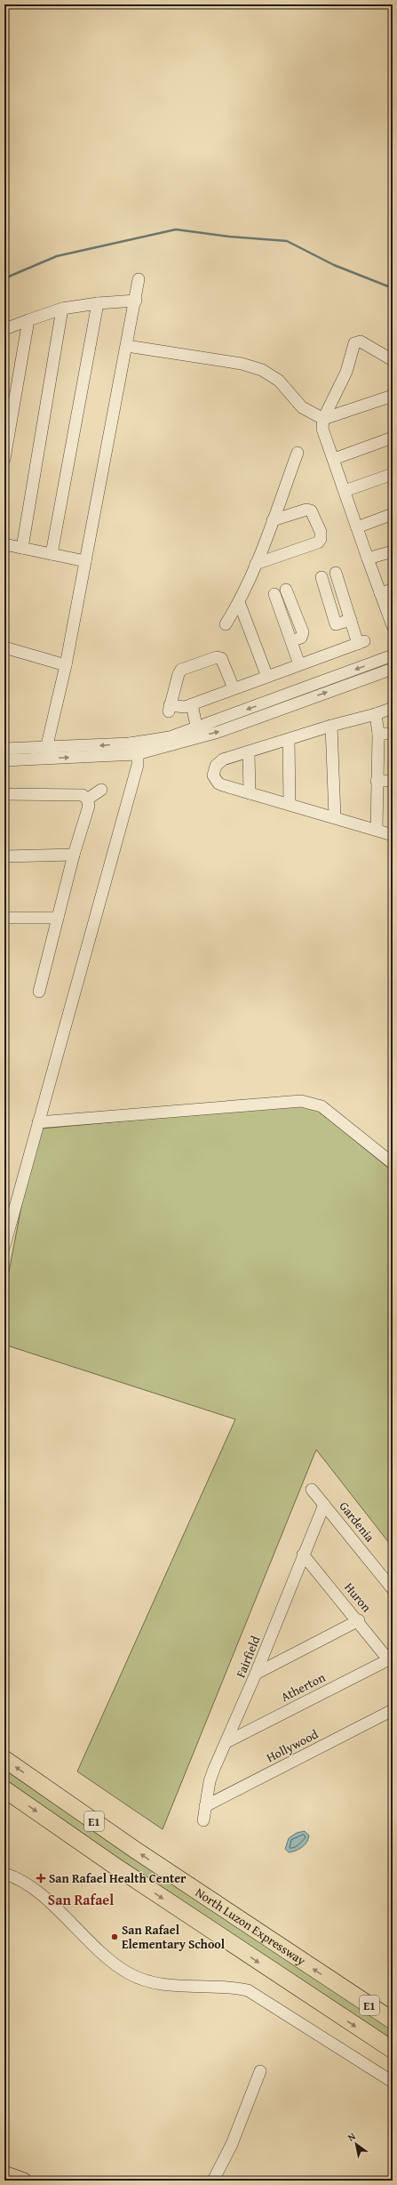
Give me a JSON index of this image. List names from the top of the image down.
{
  "streets": {
    "highway": ["E1", "North Luzon Expressway"],
    "street": [
      "Gardenia",
      "Huron",
      "Fairfield",
      "Atherton",
      "Hollywood"
    ]
  },
  "crossings": [
    ["Gardenia", "Fairfield"],
    ["Huron", "Fairfield"],
    ["Huron", "Atherton"],
    ["Fairfield", "Atherton"],
    ["Fairfield", "Hollywood"]
  ],
  "districts": ["San Rafael"],
  "places": {
    "health": ["San Rafael Health Center"],
    "other": ["San Rafael Elementary School"]
  },
  "north": "top left"
}
